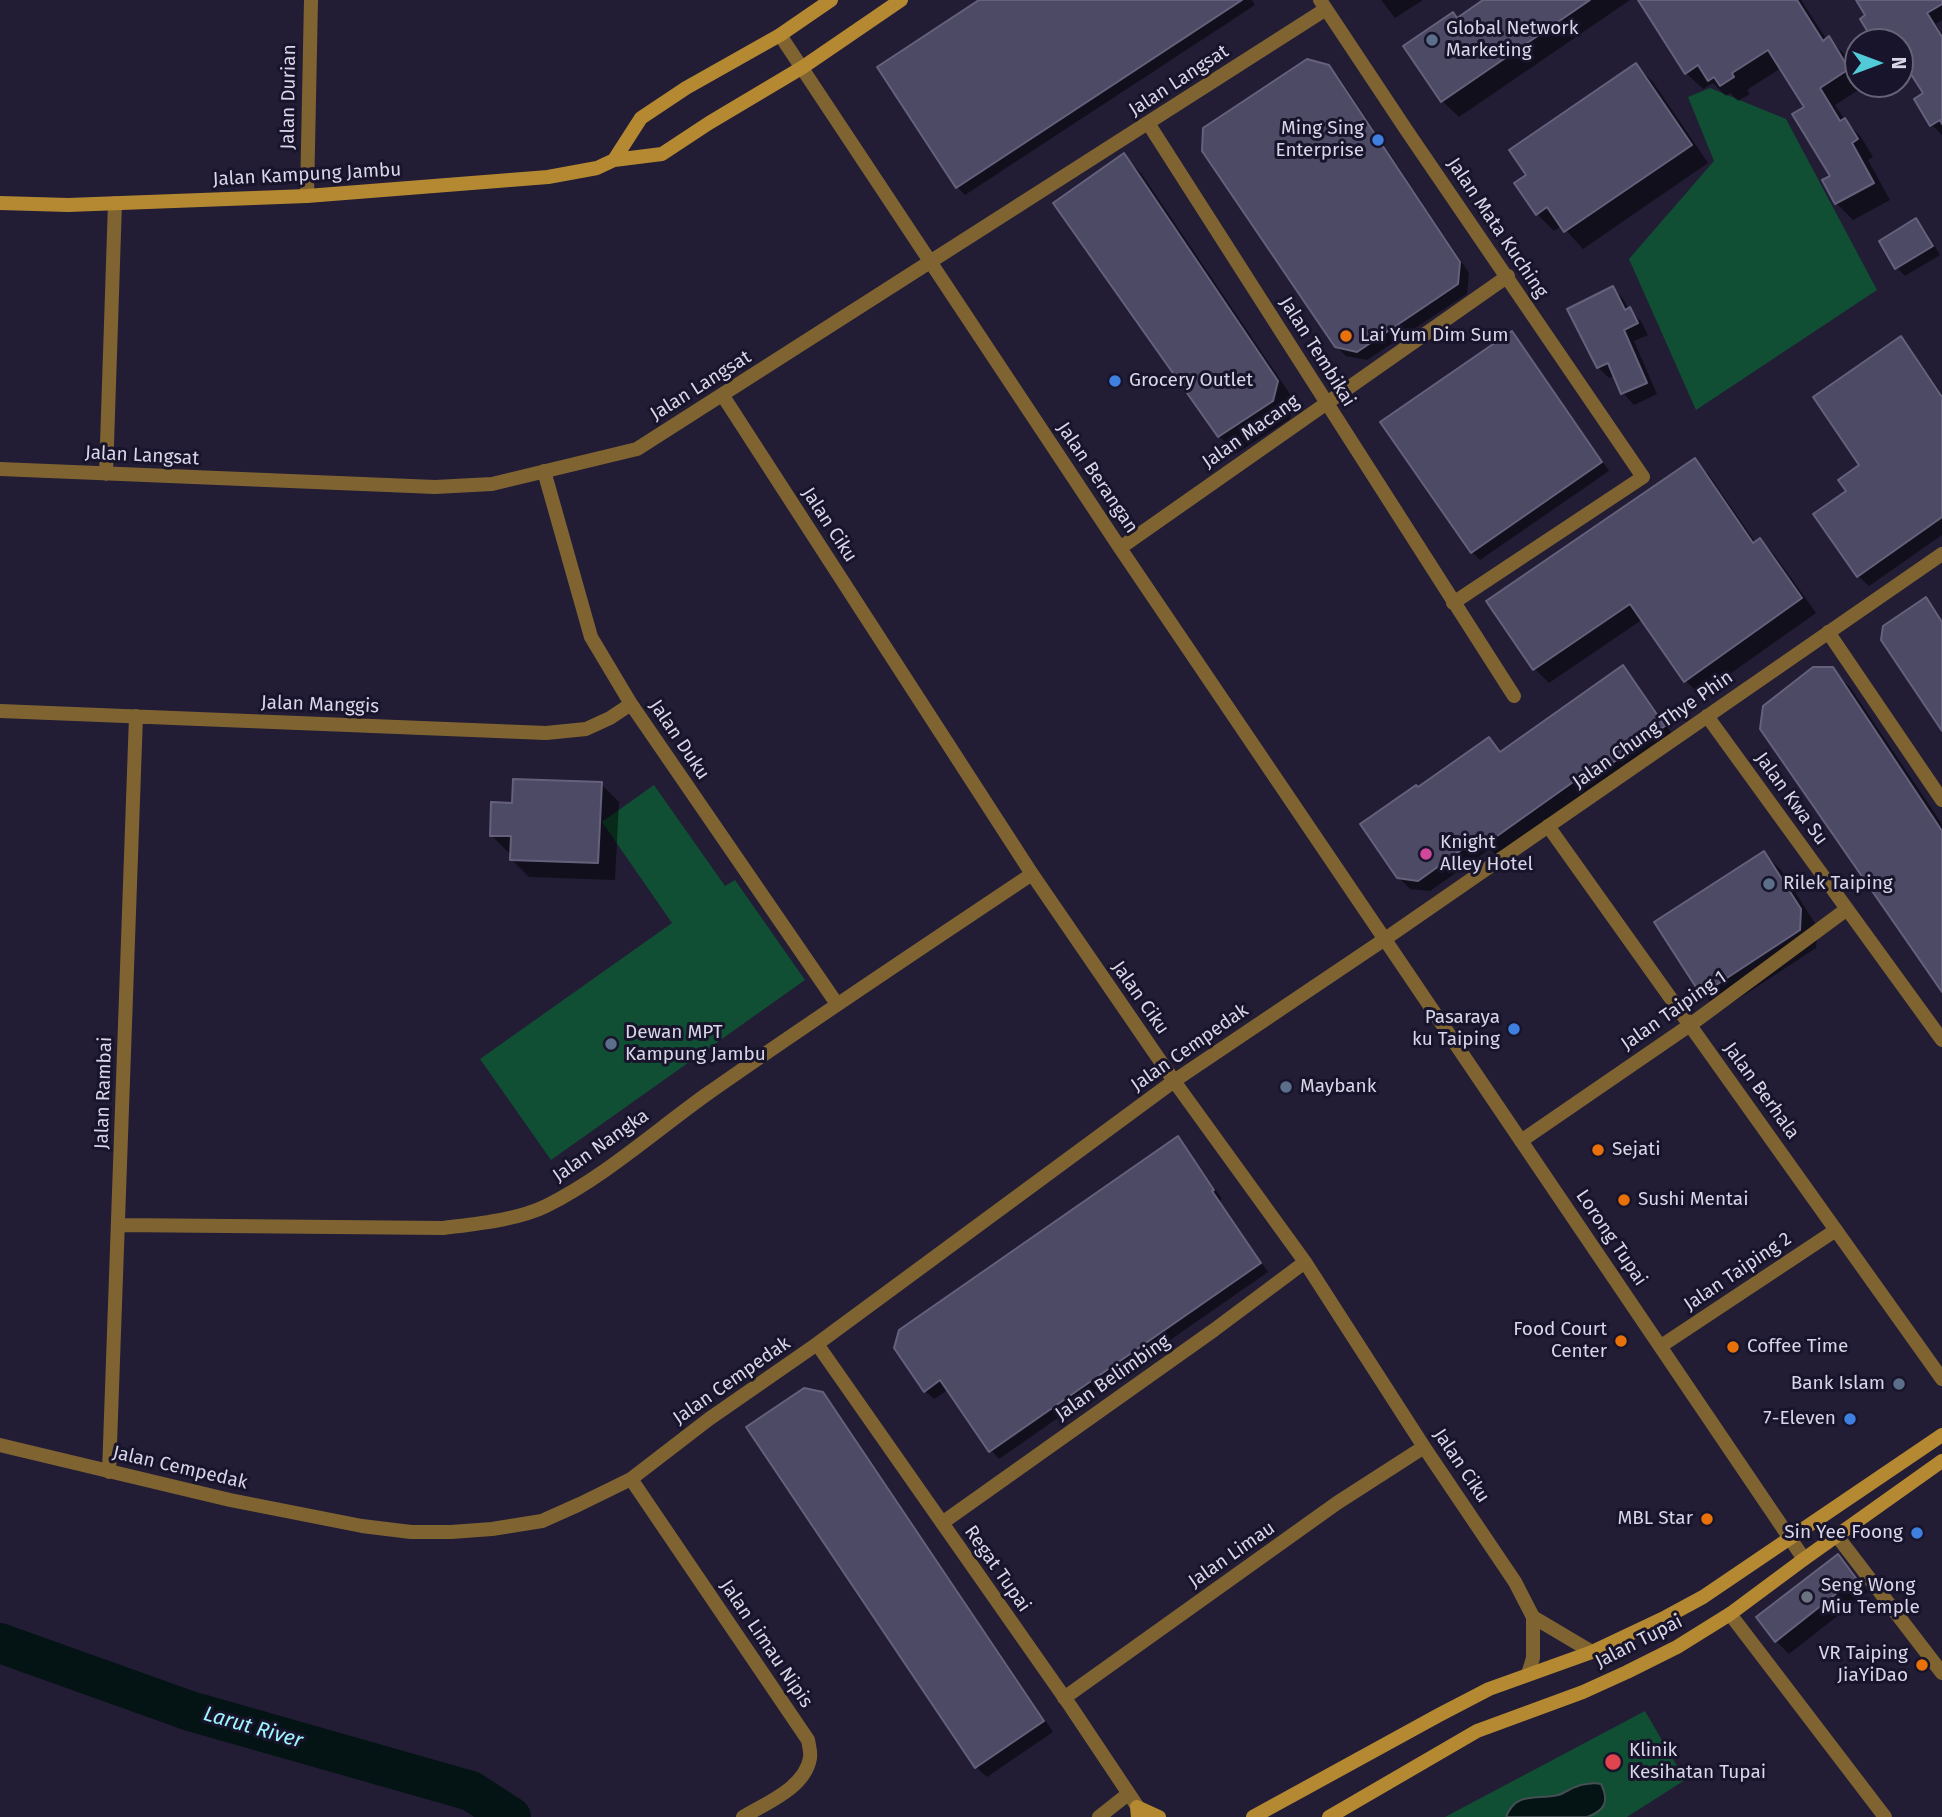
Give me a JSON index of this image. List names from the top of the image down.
{
  "streets": {
    "main road": ["Jalan Kampung Jambu", "Jalan Tupai"],
    "street": [
      "Jalan Langsat",
      "Jalan Durian",
      "Jalan Mata Kuching",
      "Jalan Tembikai",
      "Jalan Macang",
      "Jalan Berangan",
      "Jalan Ciku",
      "Jalan Manggis",
      "Jalan Chung Thye Phin",
      "Jalan Duku",
      "Jalan Kwa Su",
      "Jalan Taiping 1",
      "Jalan Cempedak",
      "Jalan Berhala",
      "Jalan Rambai",
      "Jalan Nangka",
      "Lorong Tupai",
      "Jalan Taiping 2",
      "Jalan Belimbing",
      "Jalan Limau",
      "Regat Tupai",
      "Jalan Limau Nipis"
    ]
  },
  "crossings": [
    ["Jalan Langsat", "Jalan Mata Kuching"],
    ["Jalan Langsat", "Jalan Tembikai"],
    ["Jalan Langsat", "Jalan Berangan"],
    ["Jalan Langsat", "Jalan Ciku"],
    ["Jalan Langsat", "Jalan Duku"],
    ["Jalan Durian", "Jalan Kampung Jambu"],
    ["Jalan Kampung Jambu", "Jalan Berangan"],
    ["Jalan Mata Kuching", "Jalan Tembikai"],
    ["Jalan Mata Kuching", "Jalan Macang"],
    ["Jalan Tembikai", "Jalan Macang"],
    ["Jalan Macang", "Jalan Berangan"],
    ["Jalan Berangan", "Jalan Chung Thye Phin"],
    ["Jalan Berangan", "Jalan Cempedak"],
    ["Jalan Berangan", "Lorong Tupai"],
    ["Jalan Ciku", "Jalan Cempedak"],
    ["Jalan Ciku", "Jalan Nangka"],
    ["Jalan Ciku", "Jalan Belimbing"],
    ["Jalan Ciku", "Jalan Limau"],
    ["Jalan Manggis", "Jalan Duku"],
    ["Jalan Manggis", "Jalan Rambai"],
    ["Jalan Chung Thye Phin", "Jalan Kwa Su"],
    ["Jalan Chung Thye Phin", "Jalan Cempedak"],
    ["Jalan Chung Thye Phin", "Jalan Berhala"],
    ["Jalan Chung Thye Phin", "Lorong Tupai"],
    ["Jalan Duku", "Jalan Nangka"],
    ["Jalan Kwa Su", "Jalan Taiping 1"],
    ["Jalan Taiping 1", "Jalan Berhala"],
    ["Jalan Taiping 1", "Lorong Tupai"],
    ["Jalan Cempedak", "Jalan Rambai"],
    ["Jalan Cempedak", "Lorong Tupai"],
    ["Jalan Cempedak", "Regat Tupai"],
    ["Jalan Cempedak", "Jalan Limau Nipis"],
    ["Jalan Berhala", "Jalan Taiping 2"],
    ["Jalan Rambai", "Jalan Nangka"],
    ["Lorong Tupai", "Jalan Taiping 2"],
    ["Lorong Tupai", "Jalan Tupai"],
    ["Jalan Belimbing", "Regat Tupai"],
    ["Jalan Limau", "Regat Tupai"]
  ],
  "water": ["Larut River"],
  "places": [
    "Global Network Marketing",
    "Ming Sing Enterprise",
    "Lai Yum Dim Sum",
    "Grocery Outlet",
    "Knight Alley Hotel",
    "Rilek Taiping",
    "Pasaraya ku Taiping",
    "Dewan MPT Kampung Jambu",
    "Maybank",
    "Sejati",
    "Sushi Mentai",
    "Food Court Center",
    "Coffee Time",
    "Bank Islam",
    "7-Eleven",
    "MBL Star",
    "Sin Yee Foong",
    "Seng Wong Miu Temple",
    "VR Taiping JiaYiDao",
    "Klinik Kesihatan Tupai"
  ],
  "north": "right"
}
